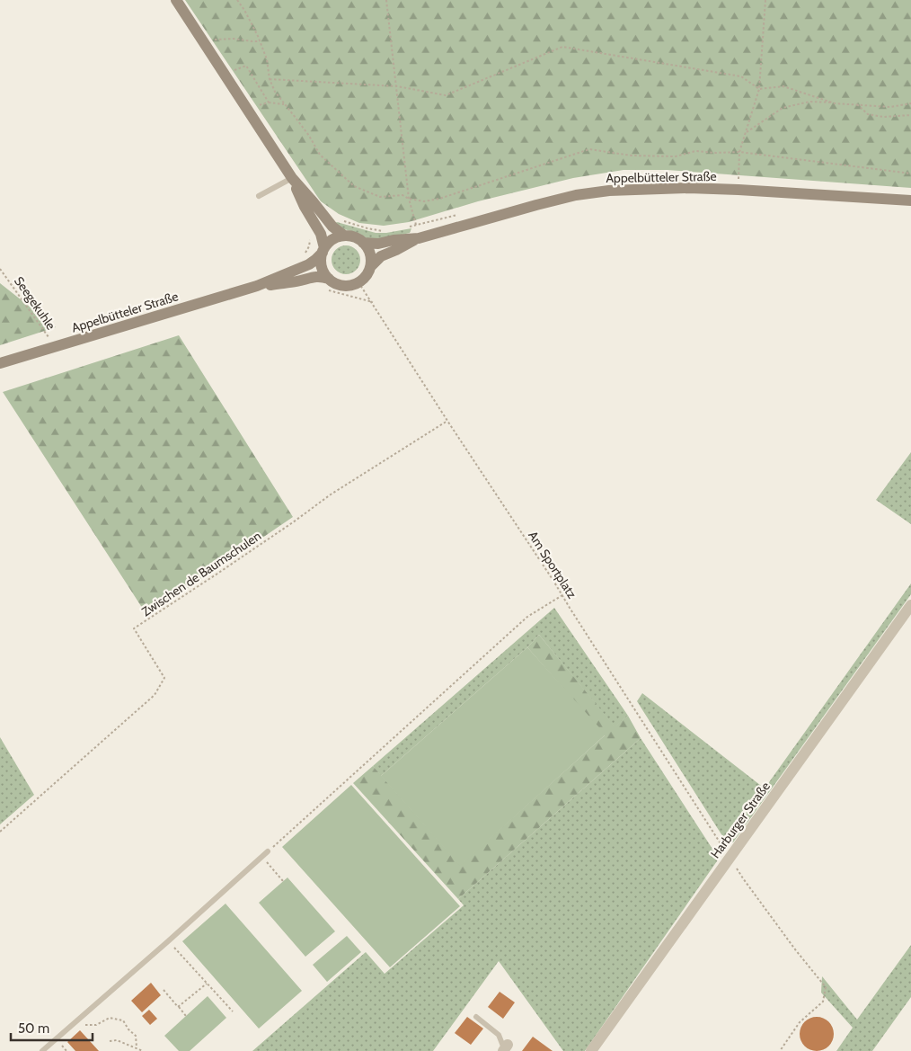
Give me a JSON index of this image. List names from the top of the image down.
{
  "streets": {
    "main road": ["Appelbütteler Straße"],
    "street": ["Harburger Straße"],
    "path": ["Seegekuhle", "Am Sportplatz", "Zwischen de Baumschulen"]
  },
  "crossings": [
    ["Appelbütteler Straße", "Seegekuhle"],
    ["Appelbütteler Straße", "Am Sportplatz"],
    ["Am Sportplatz", "Zwischen de Baumschulen"],
    ["Am Sportplatz", "Harburger Straße"]
  ],
  "scale_bar": "50 m"
}
